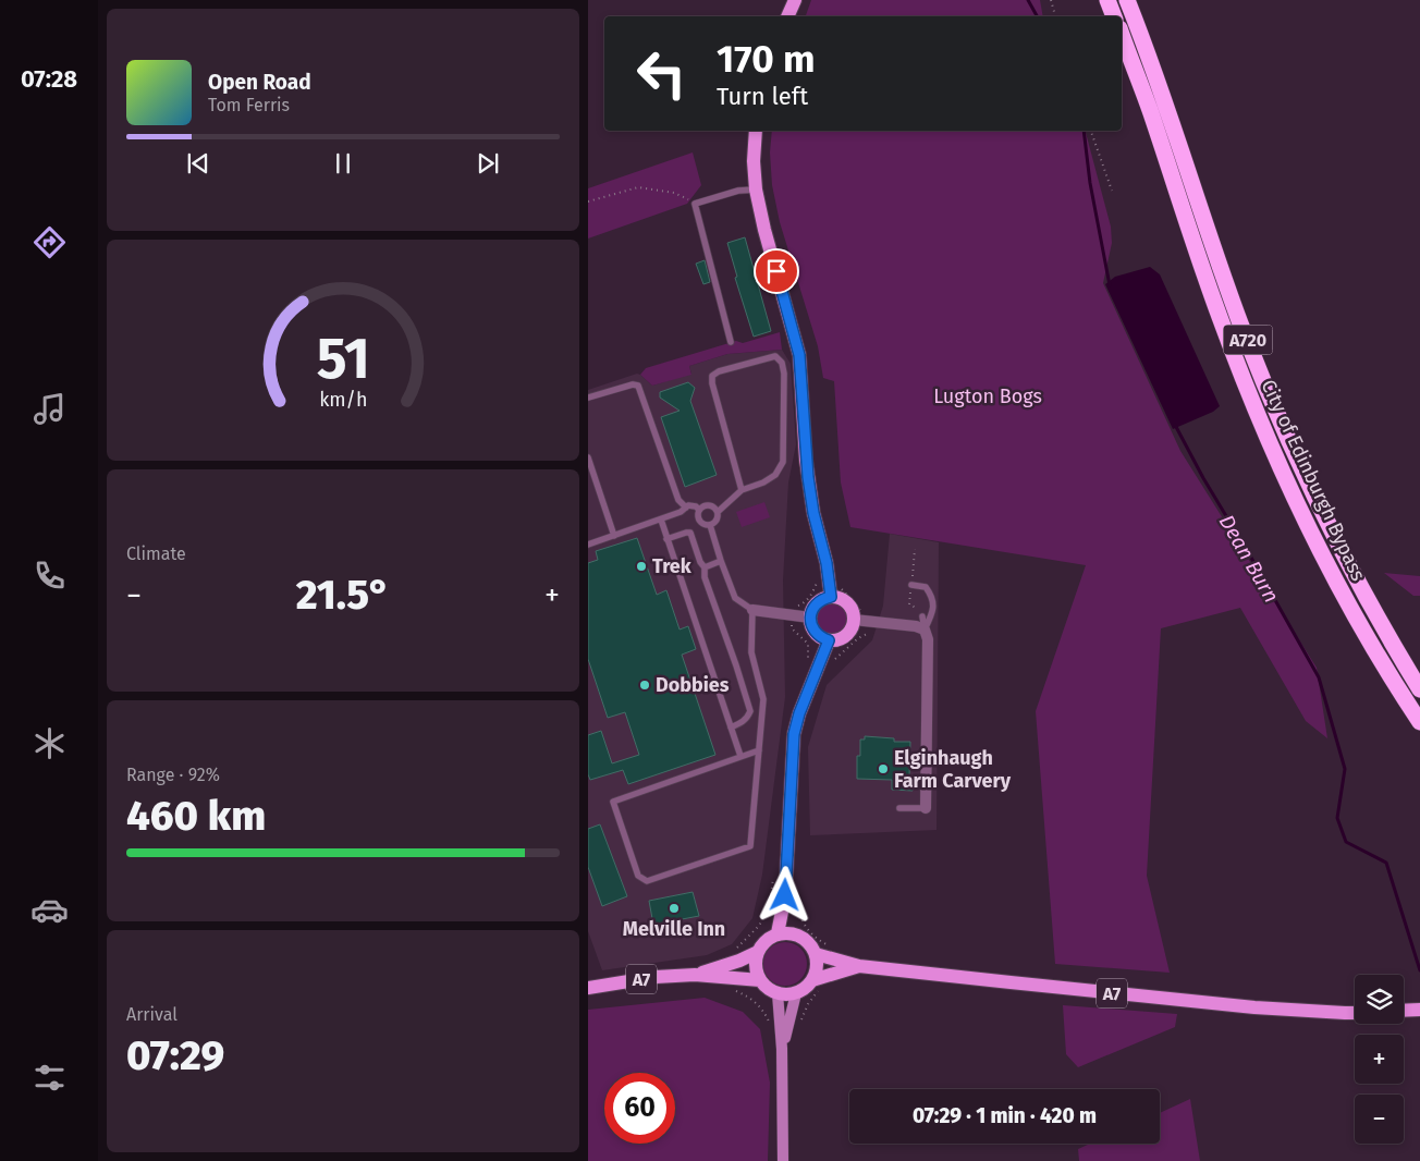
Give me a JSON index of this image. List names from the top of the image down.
{
  "streets": {
    "highway": ["A720", "City of Edinburgh Bypass"],
    "main road": ["A7"]
  },
  "water": ["Dean Burn"],
  "parks": ["Lugton Bogs"],
  "places": [
    "Trek",
    "Dobbies",
    "Elginhaugh Farm Carvery",
    "Melville Inn"
  ],
  "page": {
    "tabs": "07:28",
    "turn": ["170 m", "Turn left"],
    "song": ["Open Road", "Tom Ferris"],
    "tile": [
      "Climate",
      ["Range · 92%", "460 km"],
      ["Arrival", "07:29"]
    ],
    "heat": ["−", "21.5°", "+"],
    "map_buttons": ["+", "−"],
    "limit": "60",
    "trip": "07:29 · 1 min · 420 m",
    "gauge": ["51", "km/h"]
  }
}
